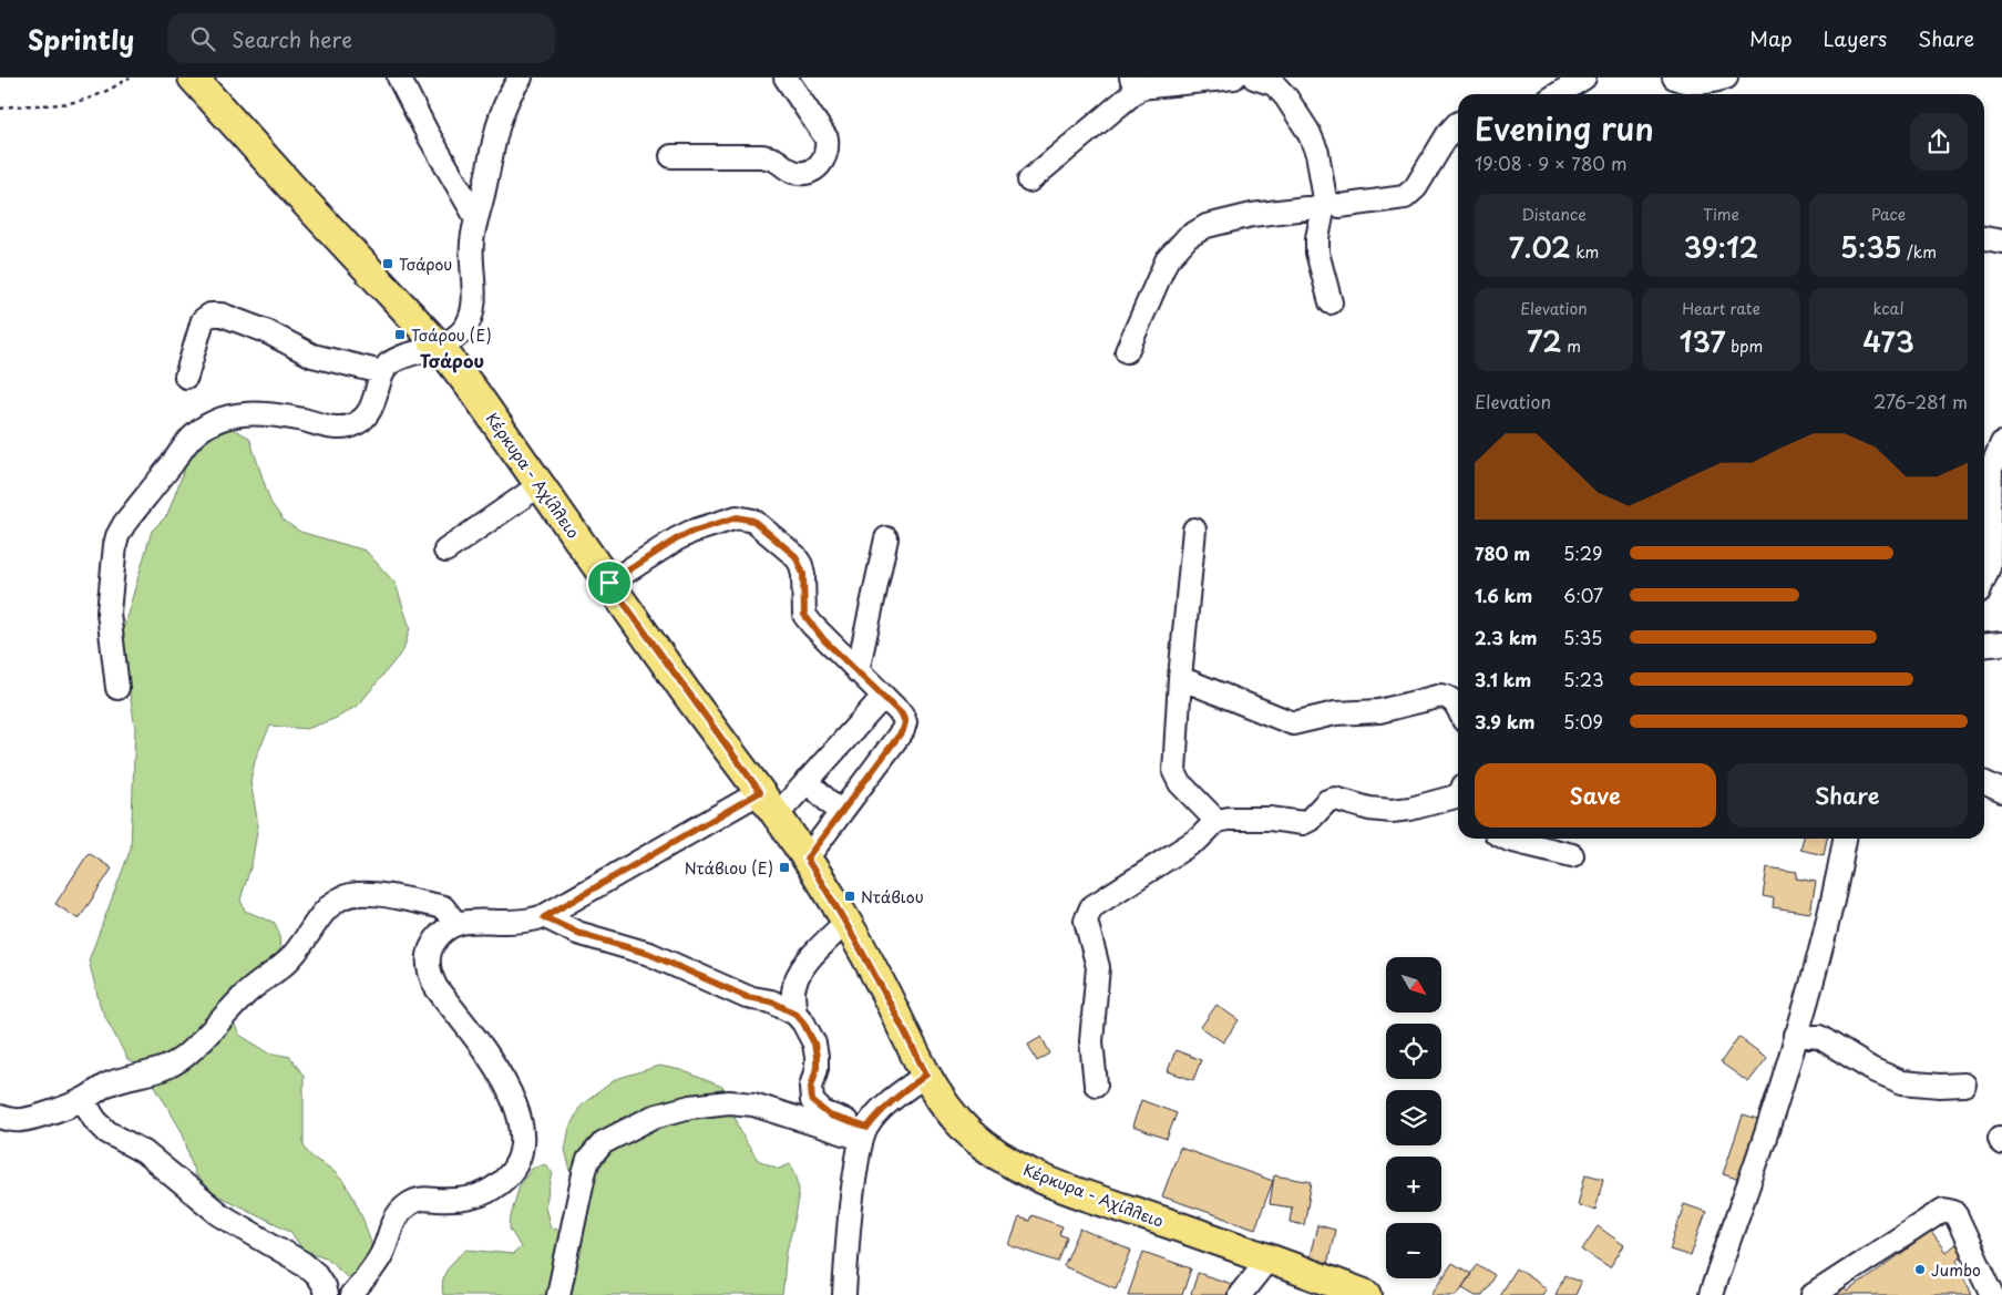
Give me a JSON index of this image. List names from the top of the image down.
{
  "streets": {
    "main road": ["Κέρκυρα - Αχίλλειο"]
  },
  "districts": ["Τσάρου"],
  "places": {
    "transit": [
      "Τσάρου",
      "Τσάρου (E)",
      "Ντάβιου (E)",
      "Ντάβιου"
    ],
    "other": ["Jumbo"]
  },
  "north": "bottom right",
  "page": {
    "header": "Sprintly",
    "search": "Search here",
    "nav": ["Map", "Layers", "Share"],
    "heading": ["Evening run", "19:08 · 9 × 780 m"],
    "stats": [
      ["Distance", "7.02 km"],
      ["Time", "39:12"],
      ["Pace", "5:35 /km"],
      ["Elevation", "72 m"],
      ["Heart rate", "137 bpm"],
      ["kcal", "473"]
    ],
    "chart": ["Elevation", "276–281 m"],
    "list": [
      {
        "name": "780 m",
        "note": "5:29"
      },
      {
        "name": "1.6 km",
        "note": "6:07"
      },
      {
        "name": "2.3 km",
        "note": "5:35"
      },
      {
        "name": "3.1 km",
        "note": "5:23"
      },
      {
        "name": "3.9 km",
        "note": "5:09"
      }
    ],
    "buttons": ["Save", "Share"],
    "map_buttons": ["+", "−"]
  }
}
